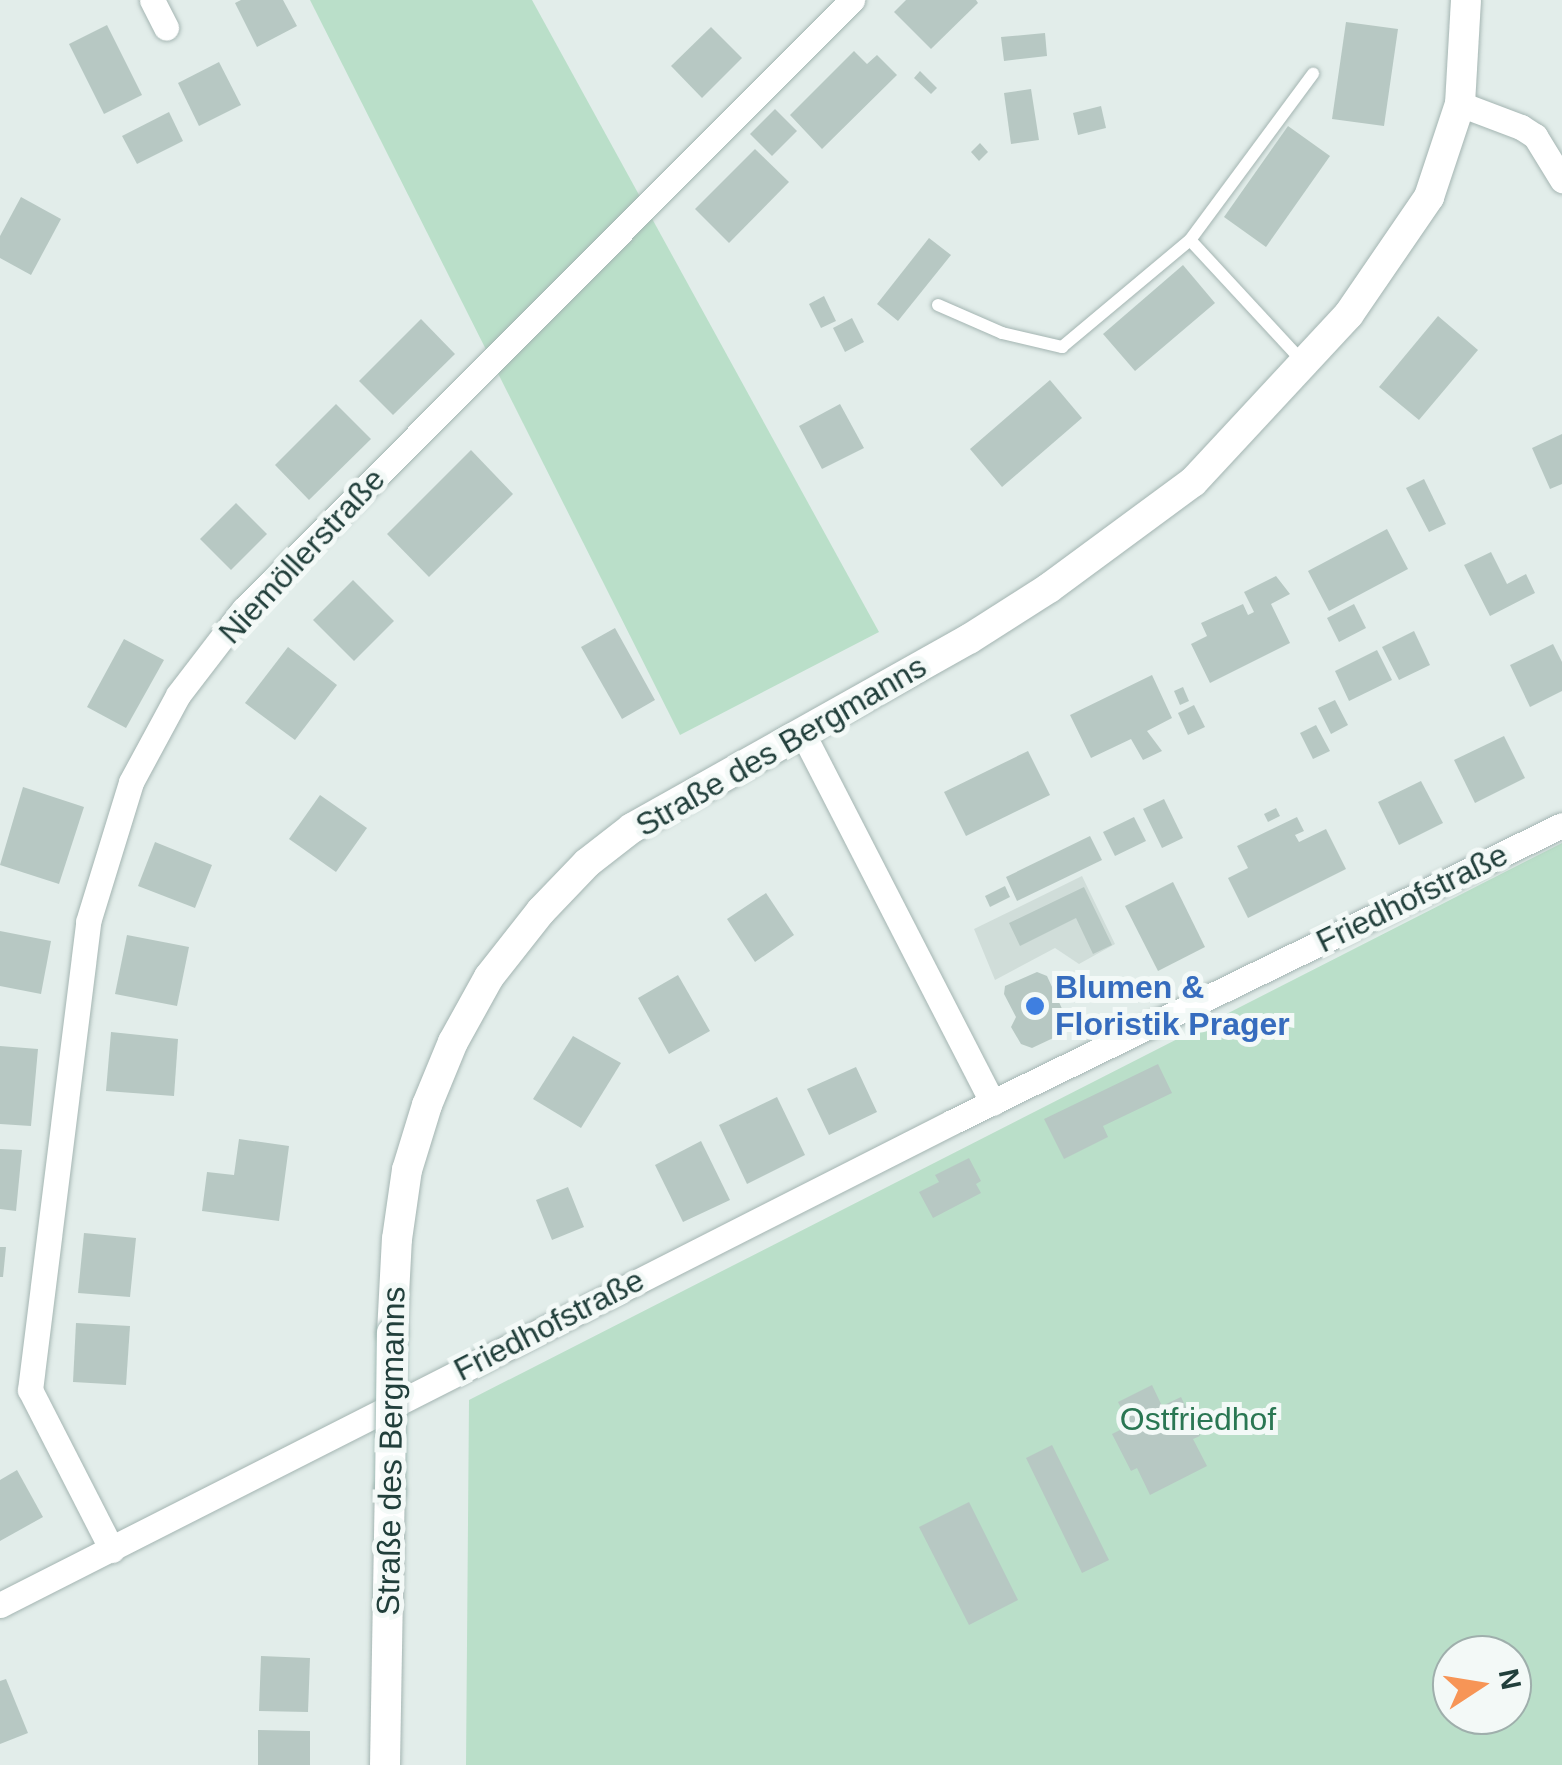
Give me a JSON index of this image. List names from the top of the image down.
{
  "streets": {
    "main road": ["Straße des Bergmanns"],
    "street": ["Niemöllerstraße", "Friedhofstraße"]
  },
  "crossings": [
    ["Niemöllerstraße", "Friedhofstraße"]
  ],
  "parks": ["Ostfriedhof"],
  "places": ["Blumen & Floristik Prager"],
  "north": "right"
}
